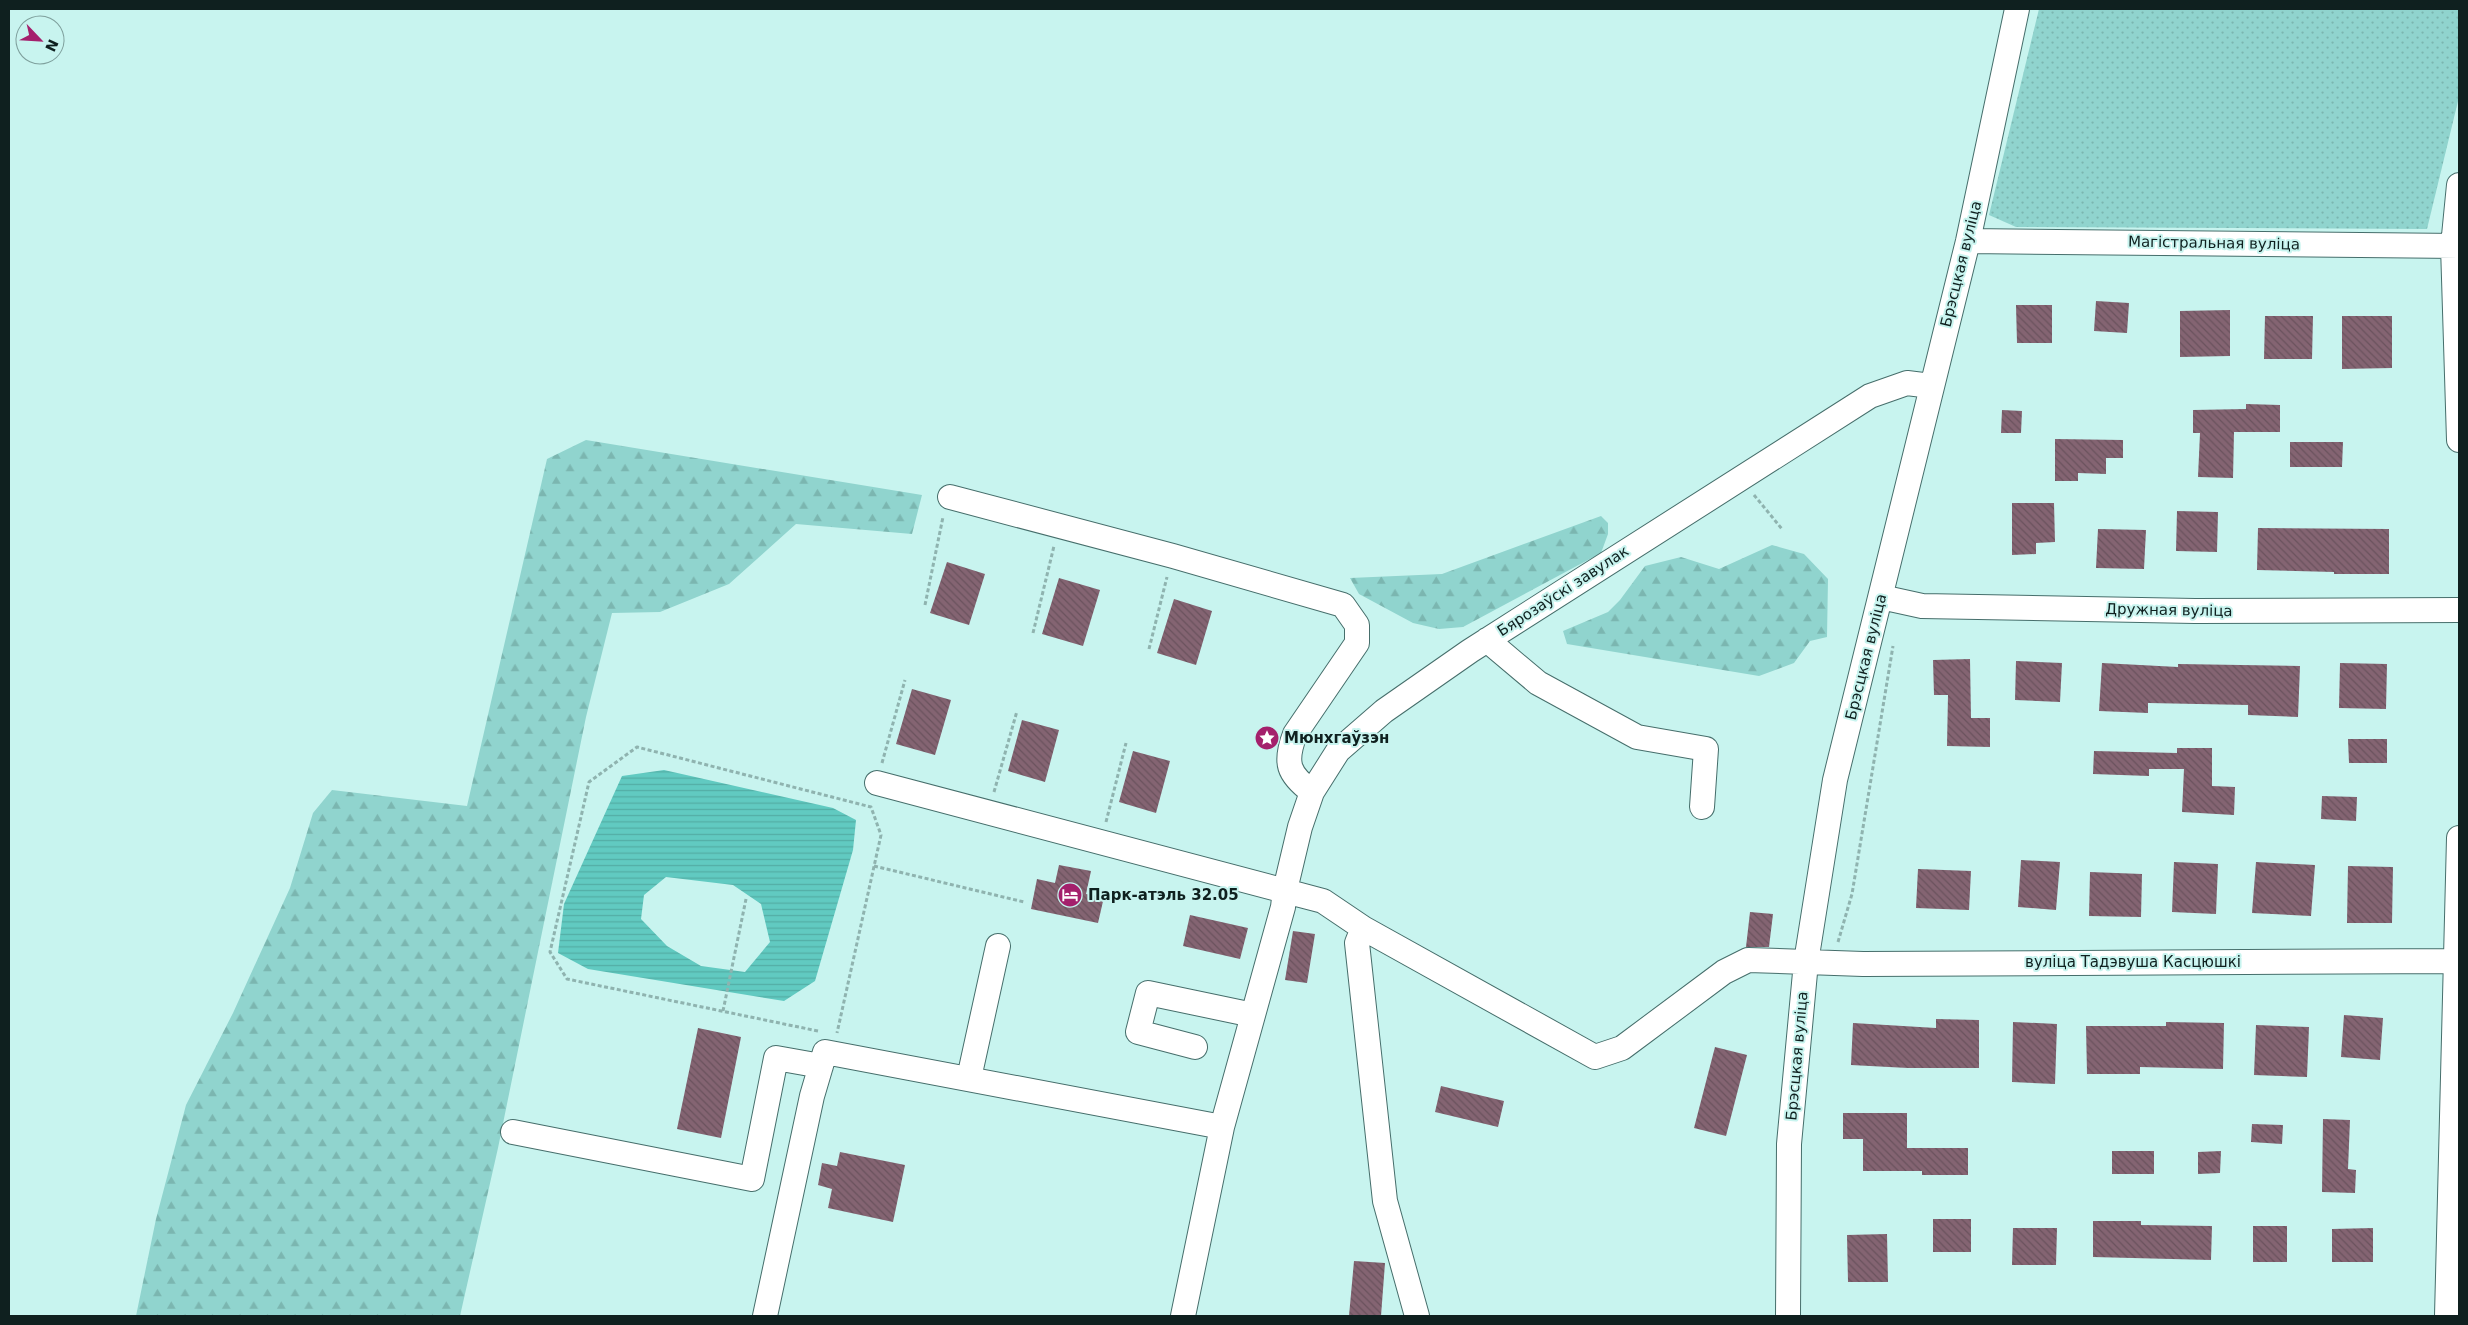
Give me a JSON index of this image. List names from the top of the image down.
{
  "streets": {
    "street": [
      "Магістральная вуліца",
      "Брэсцкая вуліца",
      "Бярозаўскі завулак",
      "Дружная вуліца",
      "вуліца Тадэвуша Касцюшкі"
    ]
  },
  "crossings": [
    ["Магістральная вуліца", "Брэсцкая вуліца"],
    ["Брэсцкая вуліца", "Бярозаўскі завулак"],
    ["Брэсцкая вуліца", "Дружная вуліца"],
    ["Брэсцкая вуліца", "вуліца Тадэвуша Касцюшкі"],
    ["Бярозаўскі завулак", "вуліца Тадэвуша Касцюшкі"]
  ],
  "places": {
    "place": ["Мюнхгаўзэн"],
    "hotel": ["Парк-атэль 32.05"]
  },
  "north": "bottom right"
}
